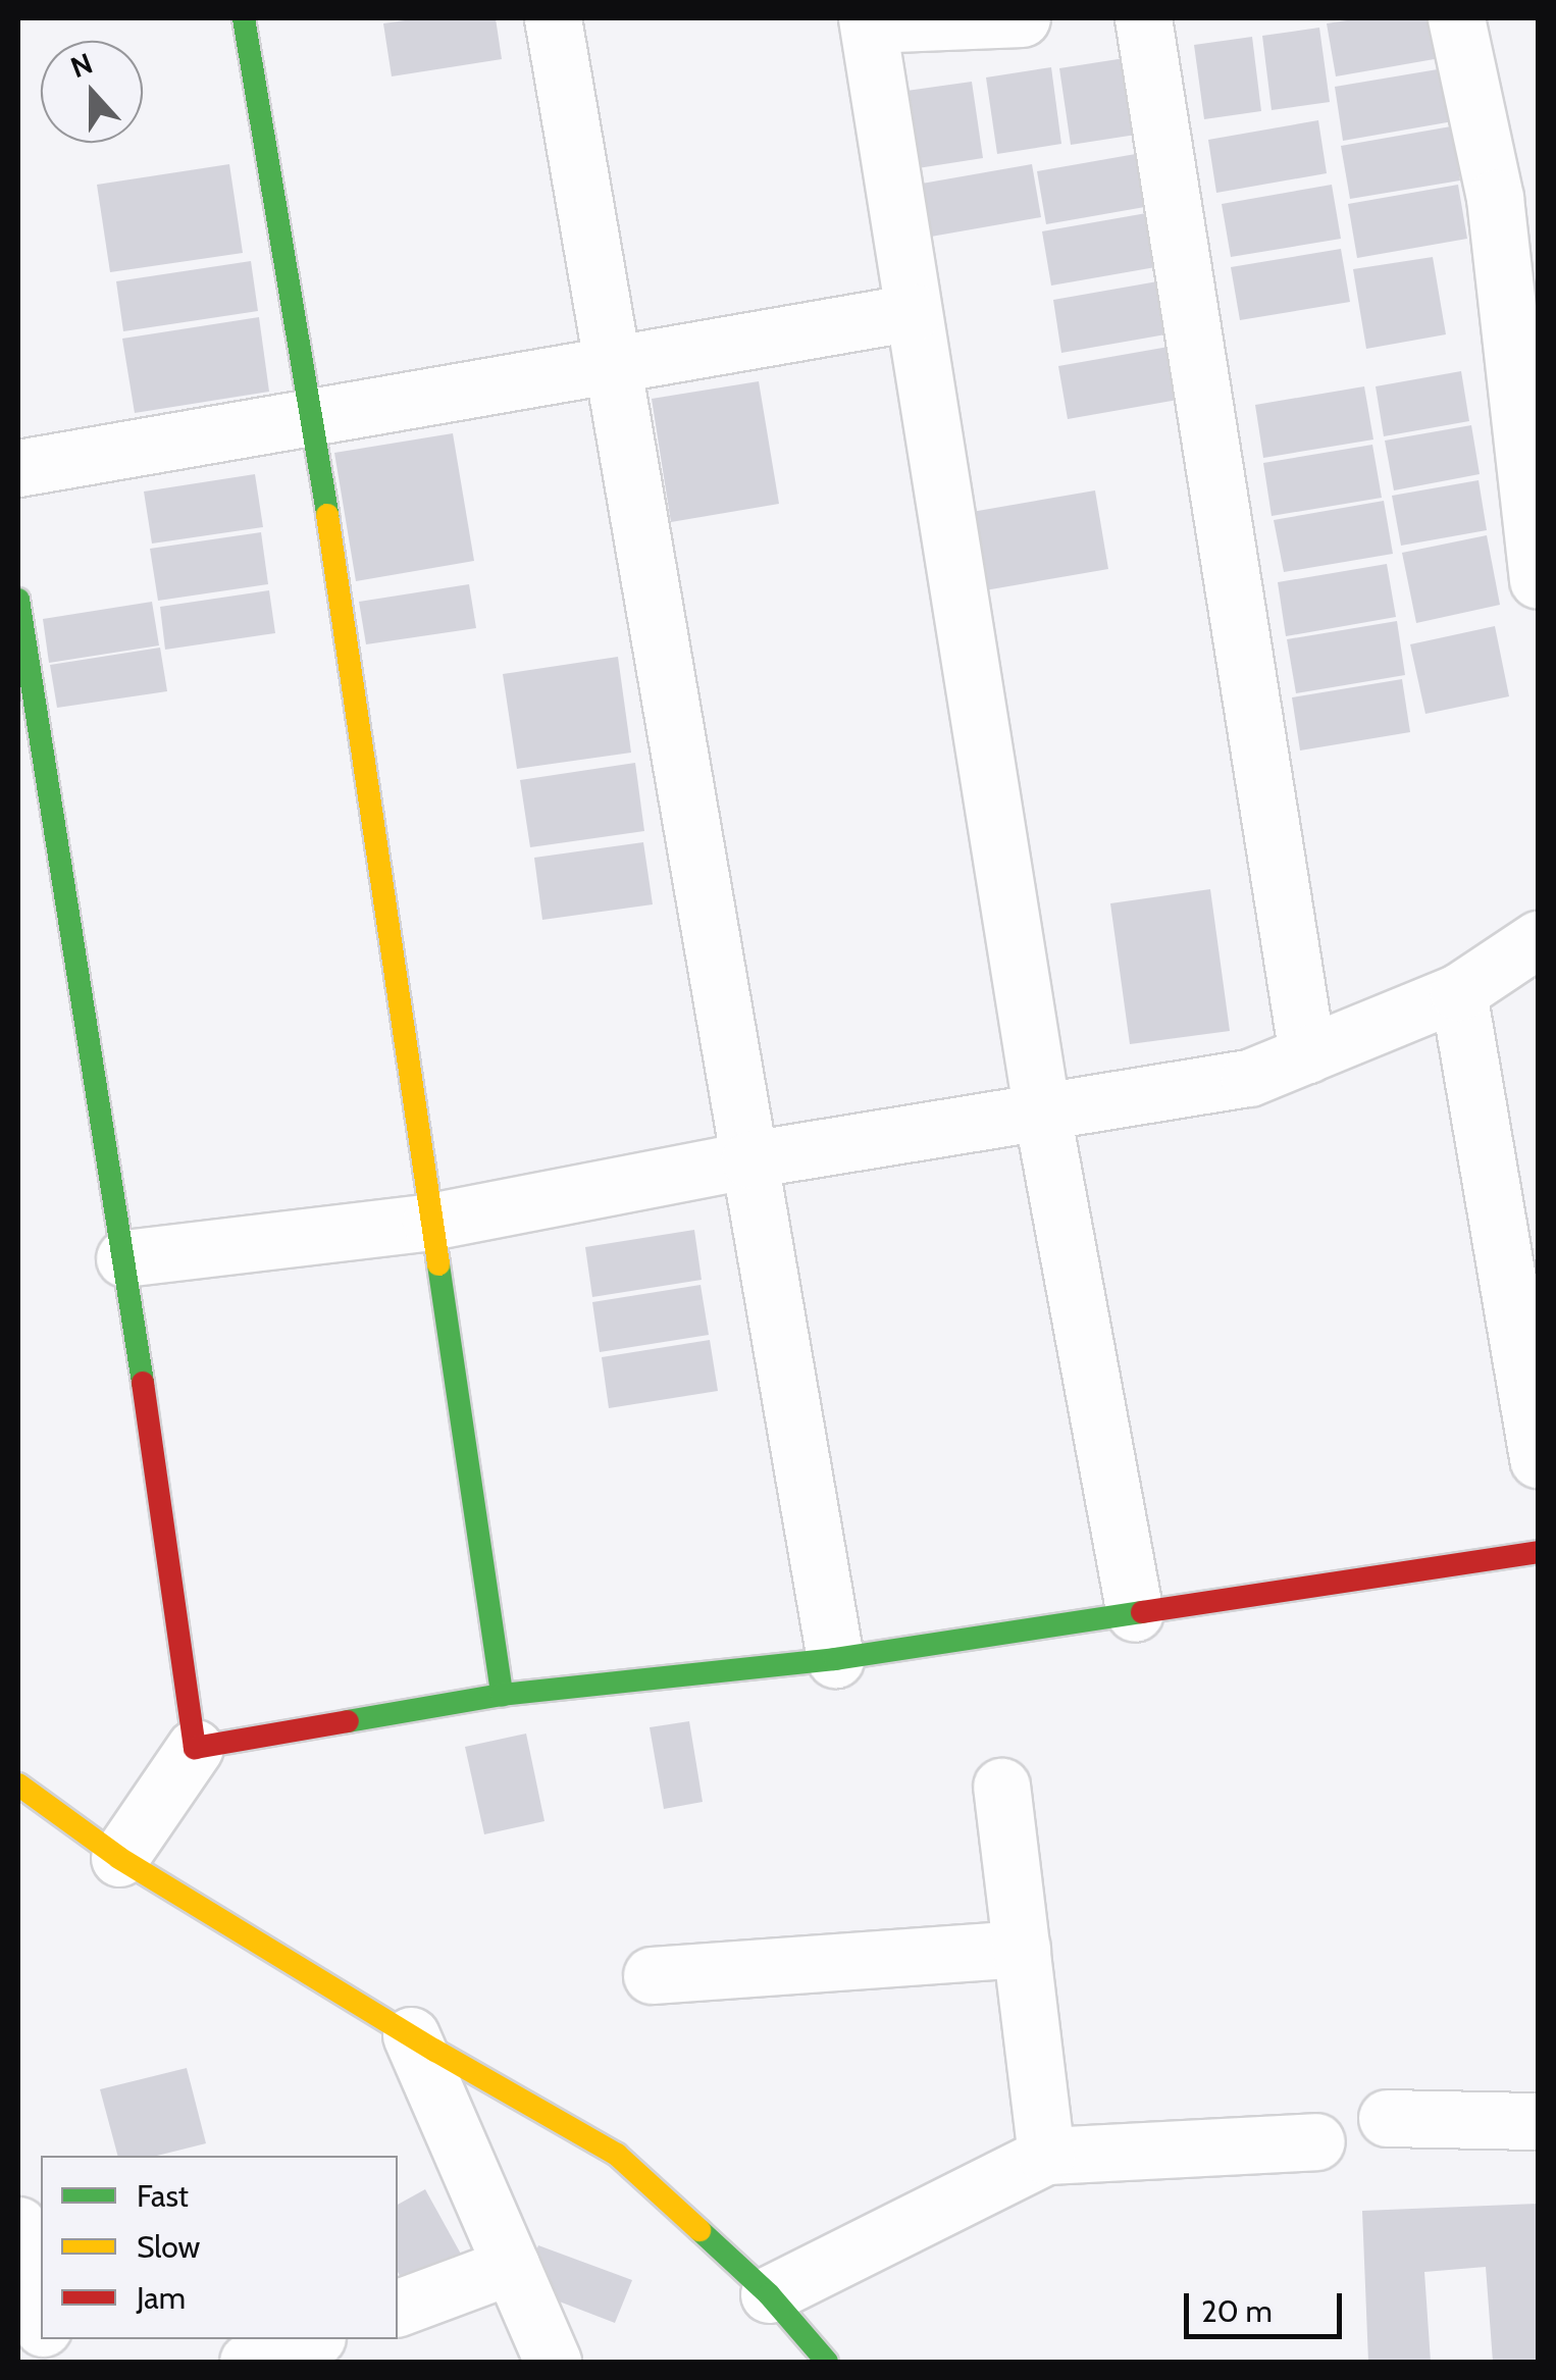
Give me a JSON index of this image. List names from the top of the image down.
{
  "legend": ["Fast", "Slow", "Jam"],
  "scale_bar": "20 m",
  "north": "top"
}
